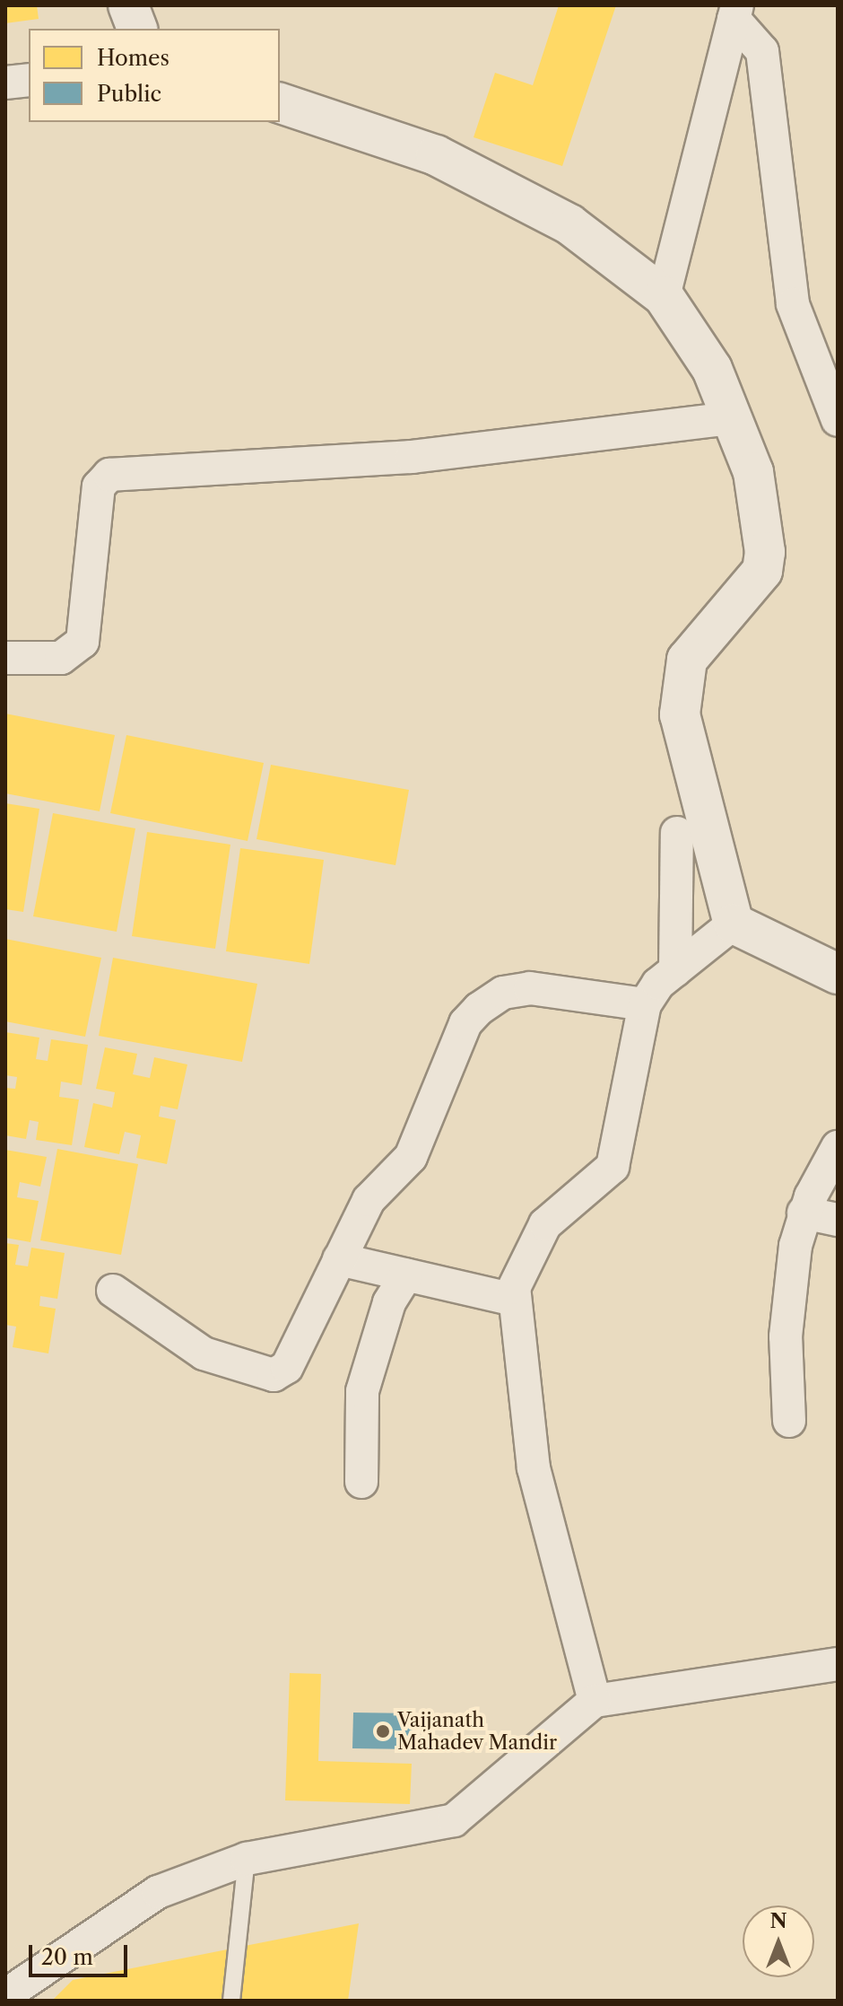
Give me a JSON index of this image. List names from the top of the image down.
{
  "places": ["Vaijanath Mahadev Mandir"],
  "legend": ["Homes", "Public"],
  "scale_bar": "20 m",
  "north": "top"
}
